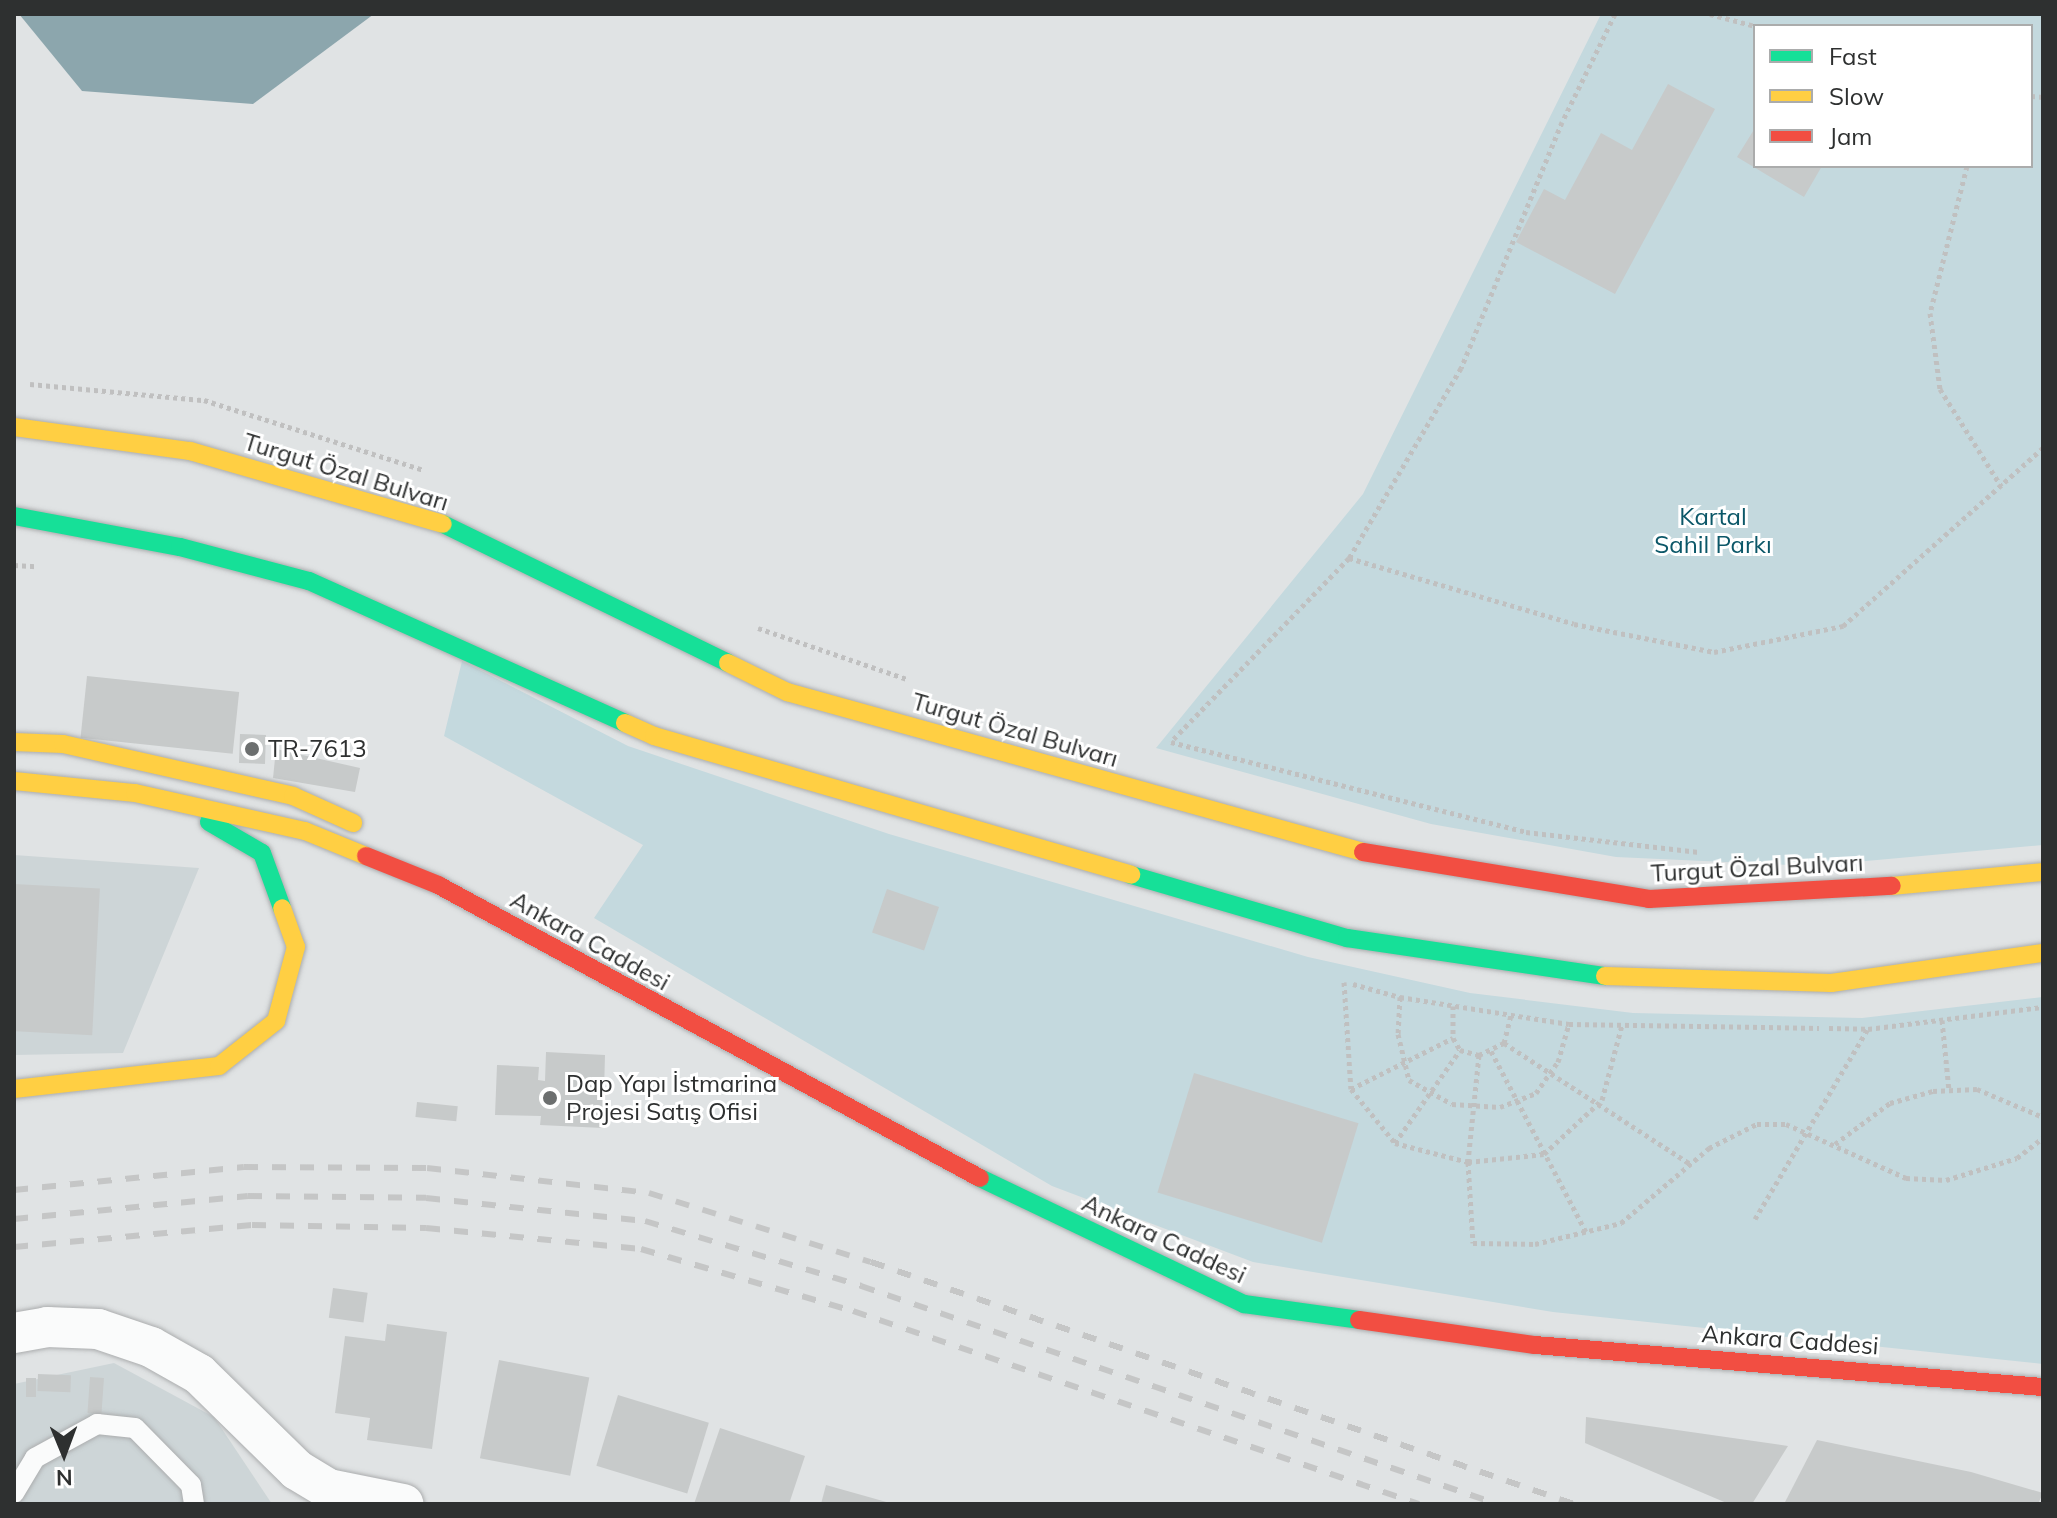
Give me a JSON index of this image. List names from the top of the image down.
{
  "streets": {
    "main road": ["Turgut Özal Bulvarı", "Ankara Caddesi"]
  },
  "parks": ["Kartal Sahil Parkı"],
  "places": ["TR-7613", "Dap Yapı İstmarina Projesi Satış Ofisi"],
  "legend": ["Fast", "Slow", "Jam"],
  "north": "bottom"
}
